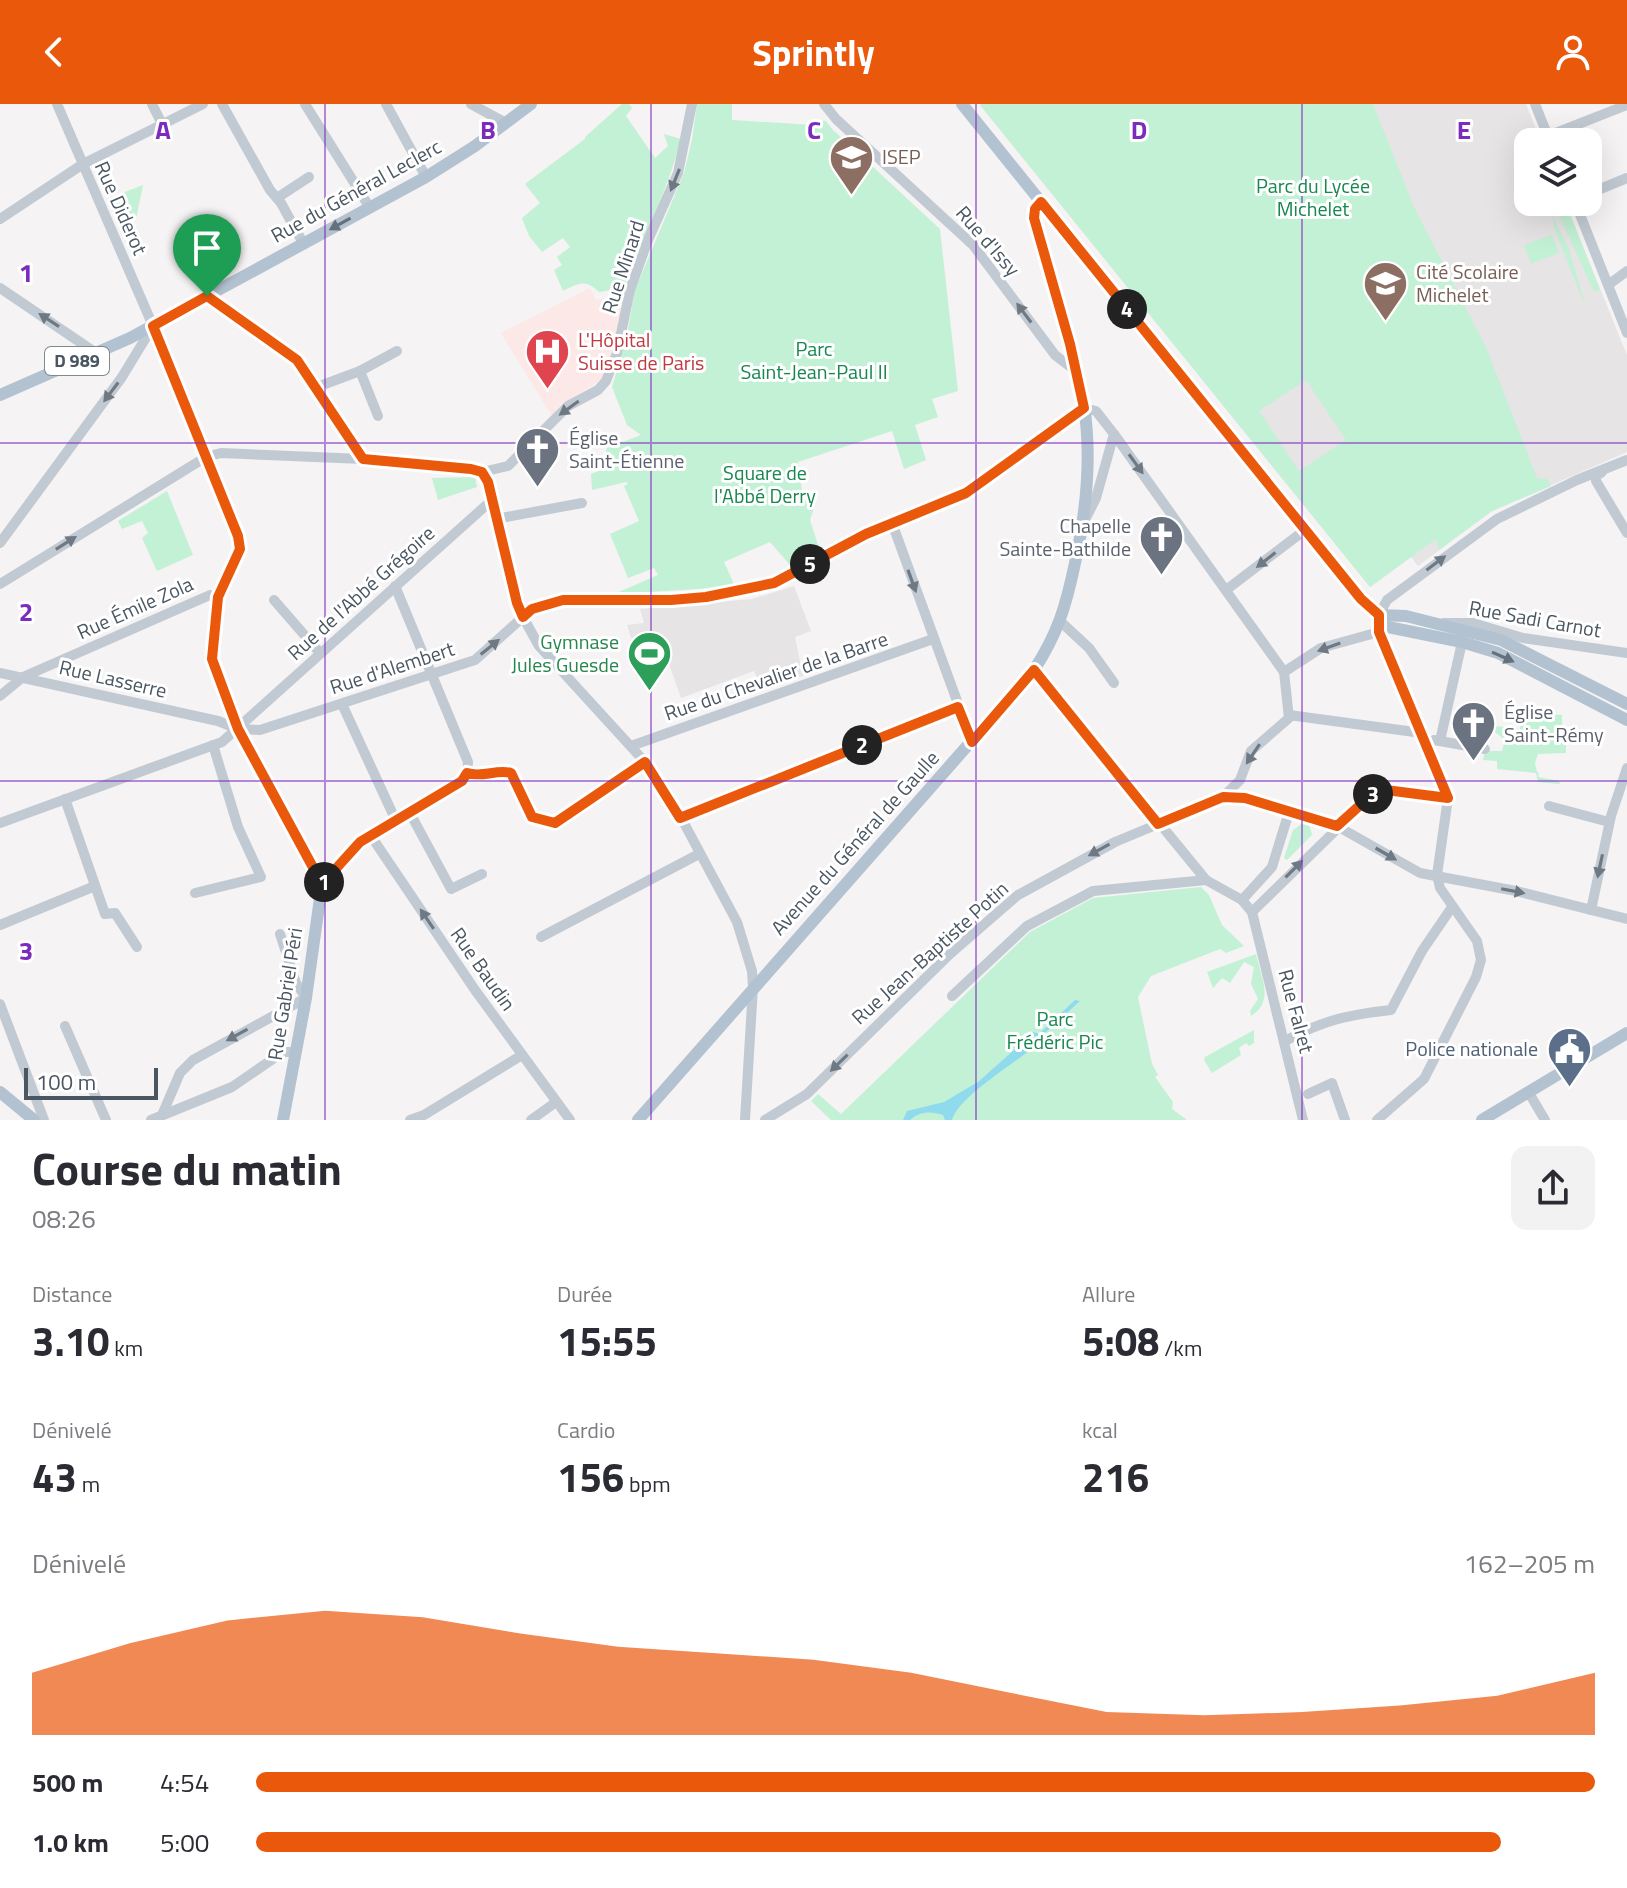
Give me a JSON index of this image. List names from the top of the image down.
{
  "streets": {
    "main road": [
      "Rue du Général Leclerc",
      "D 989",
      "Avenue du Général de Gaulle",
      "Rue Gabriel Péri"
    ],
    "street": [
      "Rue Diderot",
      "Rue d'Issy",
      "Rue Minard",
      "Rue de l'Abbé Grégoire",
      "Rue Émile Zola",
      "Rue Sadi Carnot",
      "Rue d'Alembert",
      "Rue du Chevalier de la Barre",
      "Rue Lasserre",
      "Rue Jean-Baptiste Potin",
      "Rue Baudin",
      "Rue Falret"
    ]
  },
  "crossings": [
    ["Rue du Général Leclerc", "Rue Diderot"],
    ["Rue du Général Leclerc", "D 989"],
    ["Rue Diderot", "D 989"],
    ["Rue d'Issy", "Avenue du Général de Gaulle"],
    ["Rue de l'Abbé Grégoire", "Rue Lasserre"],
    ["Rue Émile Zola", "Rue Lasserre"],
    ["Rue d'Alembert", "Rue Lasserre"],
    ["Rue d'Alembert", "Avenue du Général de Gaulle"]
  ],
  "one_way": ["Rue d'Issy", "Rue Minard", "Rue Baudin"],
  "parks": [
    "Parc du Lycée Michelet",
    "Parc Saint-Jean-Paul II",
    "Square de l'Abbé Derry",
    "Parc Frédéric Pic"
  ],
  "places": {
    "school or university": ["ISEP", "Cité Scolaire Michelet"],
    "hospital": ["L'Hôpital Suisse de Paris"],
    "church": ["Église Saint-Étienne", "Chapelle Sainte-Bathilde", "Église Saint-Rémy"],
    "sports": ["Gymnase Jules Guesde"],
    "public building": ["Police nationale"]
  },
  "scale_bar": "100 m",
  "page": {
    "header": "Sprintly",
    "pins": [
      "4",
      "5",
      "2",
      "3",
      "1"
    ],
    "scale": "100 m",
    "heading": ["Course du matin", "08:26"],
    "stats": [
      ["Distance", "3.10 km"],
      ["Durée", "15:55"],
      ["Allure", "5:08 /km"],
      ["Dénivelé", "43 m"],
      ["Cardio", "156 bpm"],
      ["kcal", "216"]
    ],
    "chart": ["Dénivelé", "162–205 m"],
    "list": [
      {
        "name": "500 m",
        "note": "4:54"
      },
      {
        "name": "1.0 km",
        "note": "5:00"
      }
    ]
  },
  "grid": {
    "columns": [
      "A",
      "B",
      "C",
      "D",
      "E"
    ],
    "rows": ["1", "2", "3"]
  }
}
